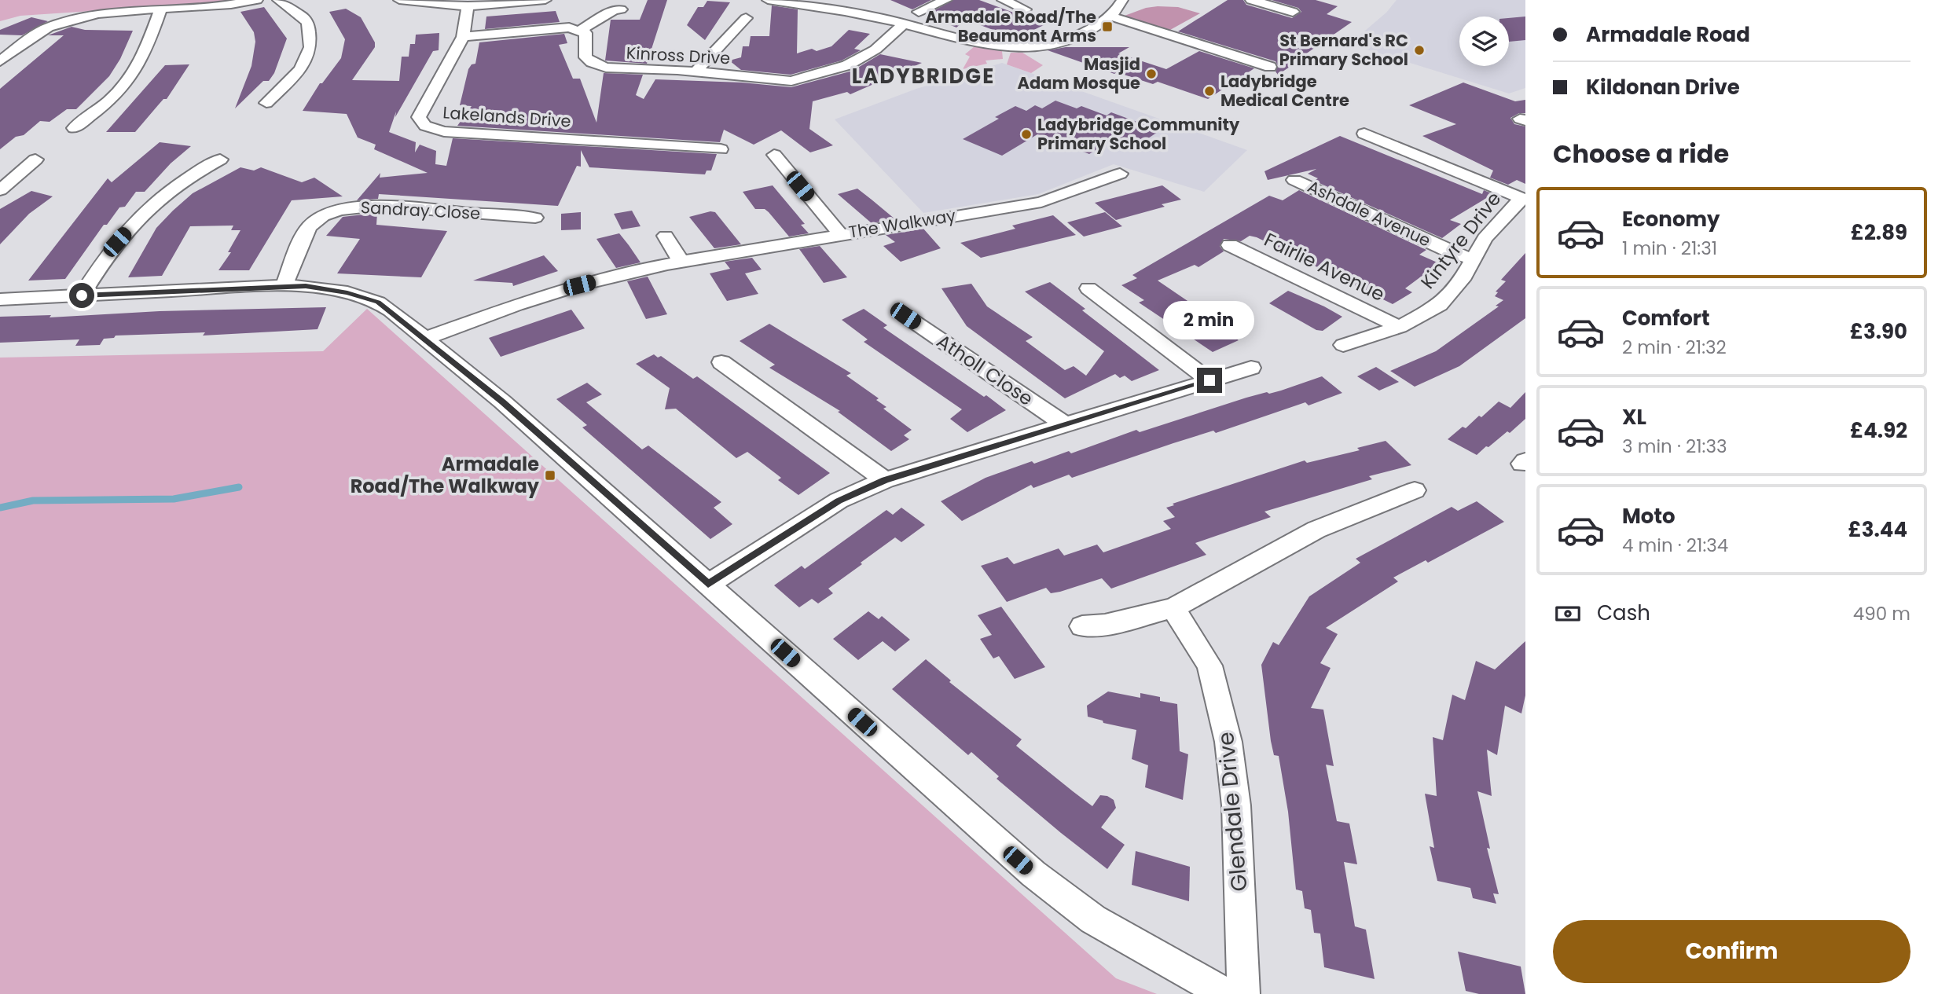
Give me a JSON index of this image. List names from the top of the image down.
{
  "streets": {
    "street": [
      "Kinross Drive",
      "Lakelands Drive",
      "Sandray Close",
      "Ashdale Avenue",
      "The Walkway",
      "Kintyre Drive",
      "Fairlie Avenue",
      "Atholl Close",
      "Glendale Drive"
    ]
  },
  "crossings": [
    ["Ashdale Avenue", "Kintyre Drive"],
    ["Kintyre Drive", "Fairlie Avenue"]
  ],
  "districts": ["LADYBRIDGE"],
  "places": {
    "transit": ["Armadale Road/The Beaumont Arms", "Armadale Road/The Walkway"],
    "other": [
      "St Bernard's RC Primary School",
      "Masjid Adam Mosque",
      "Ladybridge Medical Centre",
      "Ladybridge Community Primary School"
    ]
  },
  "page": {
    "banner": ["Armadale Road", "Kildonan Drive"],
    "heading": "Choose a ride",
    "list": [
      {
        "name": "Economy",
        "note": "1 min · 21:31",
        "value": "£2.89"
      },
      {
        "name": "Comfort",
        "note": "2 min · 21:32",
        "value": "£3.90"
      },
      {
        "name": "XL",
        "note": "3 min · 21:33",
        "value": "£4.92"
      },
      {
        "name": "Moto",
        "note": "4 min · 21:34",
        "value": "£3.44"
      }
    ],
    "bubble": "2 min",
    "pay": ["Cash", "490 m"],
    "buttons": "Confirm"
  }
}
